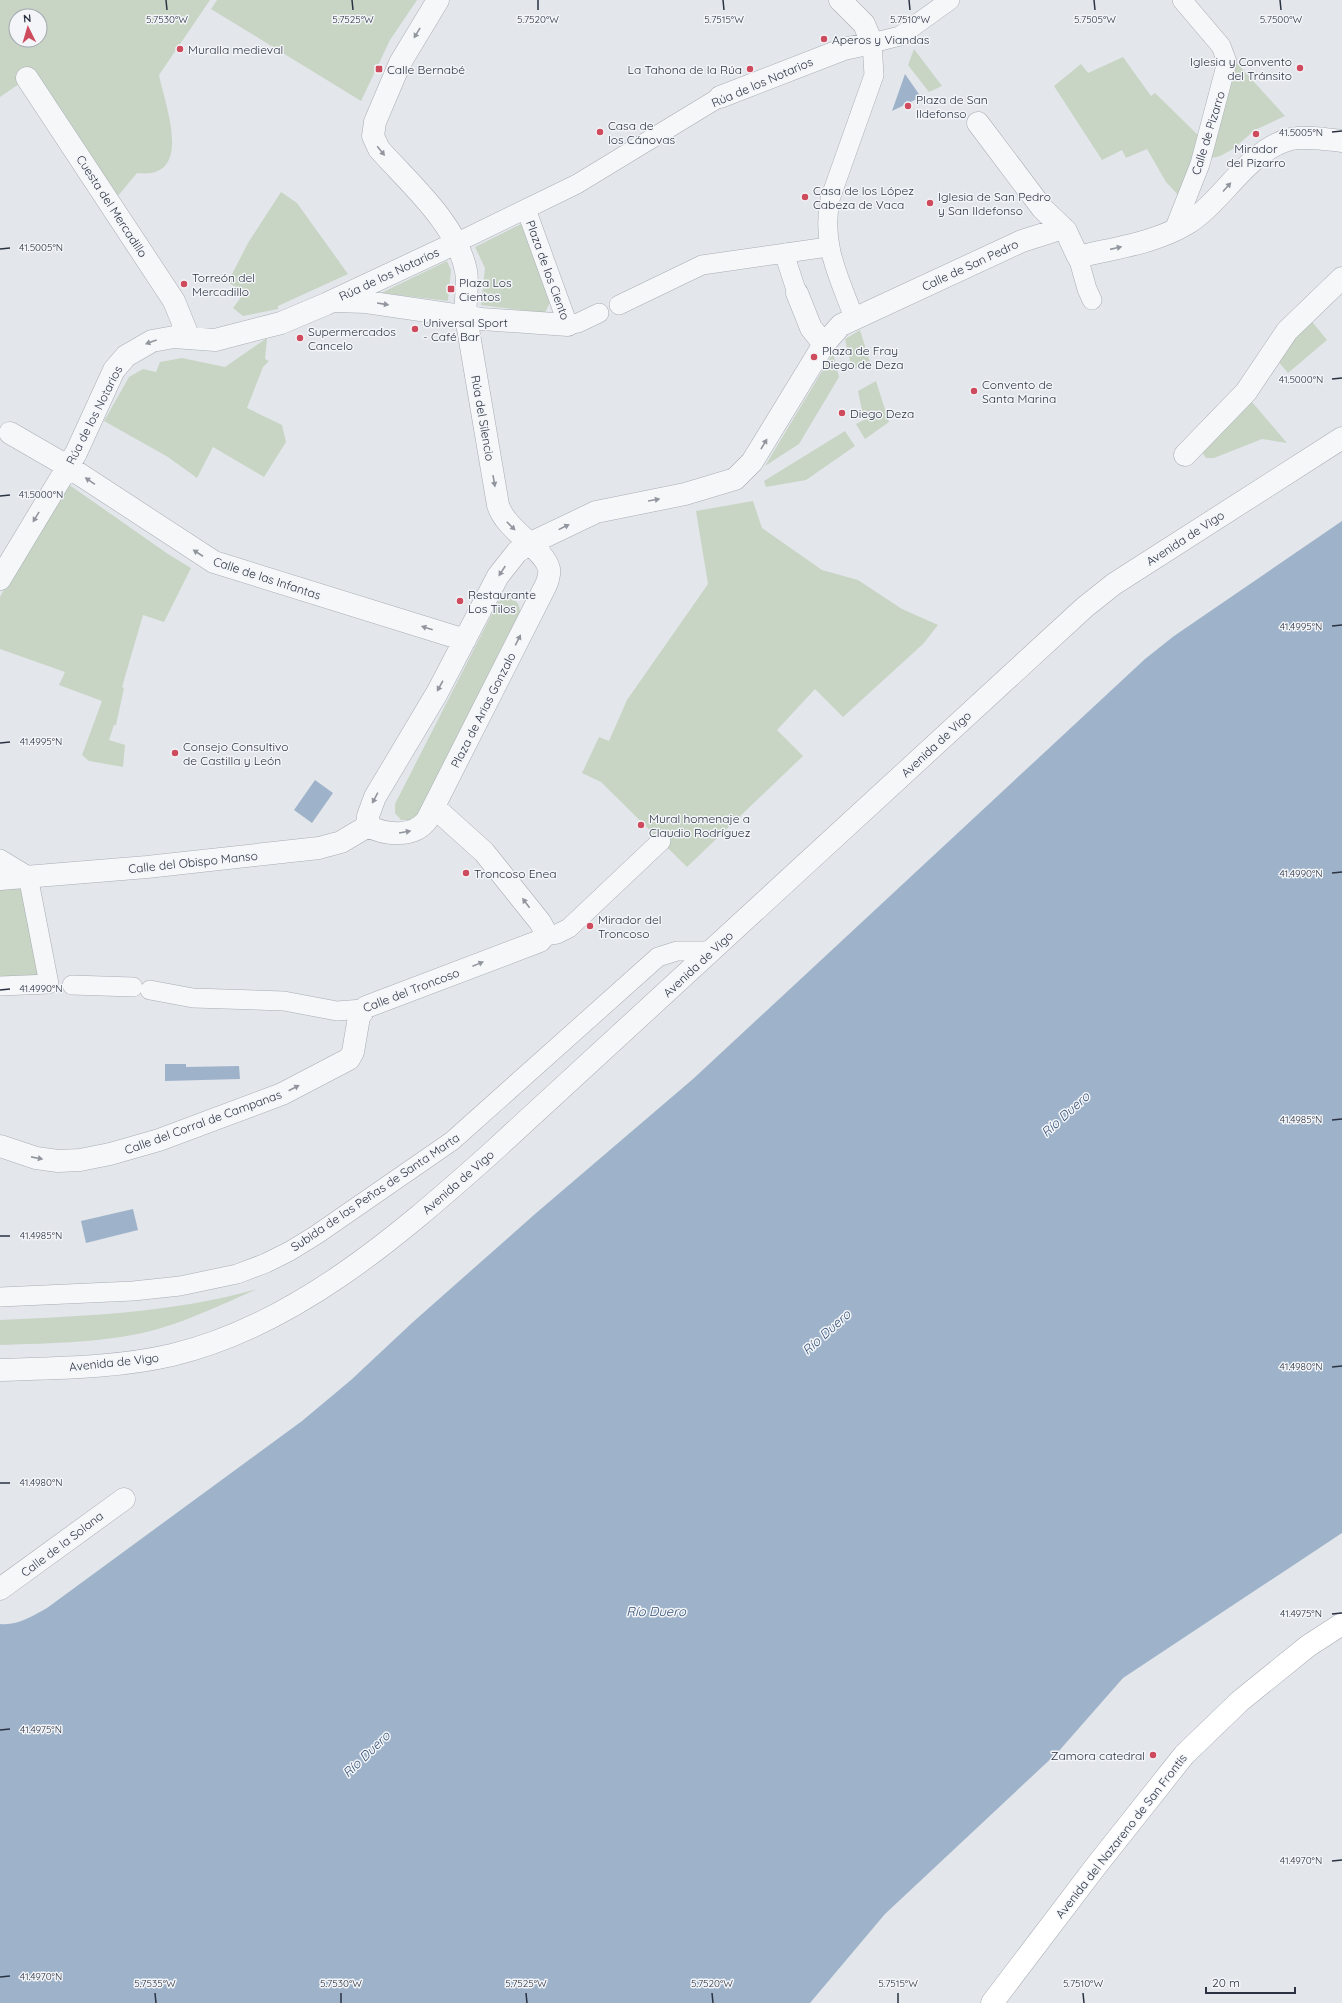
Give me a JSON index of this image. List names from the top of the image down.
{
  "streets": {
    "main road": ["Avenida del Nazareno de San Frontis"],
    "street": [
      "Rúa de los Notarios",
      "Calle de Pizarro",
      "Cuesta del Mercadillo",
      "Calle de San Pedro",
      "Plaza de los Ciento",
      "Rúa del Silencio",
      "Avenida de Vigo",
      "Calle de las Infantas",
      "Plaza de Arias Gonzalo",
      "Calle del Obispo Manso",
      "Calle del Troncoso",
      "Calle del Corral de Campanas",
      "Subida de las Peñas de Santa Marta",
      "Calle de la Solana"
    ]
  },
  "crossings": [
    ["Rúa de los Notarios", "Cuesta del Mercadillo"],
    ["Rúa de los Notarios", "Plaza de los Ciento"],
    ["Rúa de los Notarios", "Calle de las Infantas"],
    ["Plaza de los Ciento", "Rúa del Silencio"],
    ["Rúa del Silencio", "Plaza de Arias Gonzalo"],
    ["Avenida de Vigo", "Subida de las Peñas de Santa Marta"],
    ["Plaza de Arias Gonzalo", "Calle del Obispo Manso"],
    ["Calle del Troncoso", "Calle del Corral de Campanas"]
  ],
  "one_way": [
    "Plaza de los Ciento",
    "Rúa del Silencio",
    "Calle de las Infantas",
    "Calle del Corral de Campanas"
  ],
  "water": ["Río Duero"],
  "places": {
    "other": [
      "Aperos y Viandas",
      "Muralla medieval",
      "Iglesia y Convento del Tránsito",
      "La Tahona de la Rúa",
      "Plaza de San Ildefonso",
      "Casa de los Cánovas",
      "Mirador del Pizarro",
      "Casa de los López Cabeza de Vaca",
      "Iglesia de San Pedro y San Ildefonso",
      "Torreón del Mercadillo",
      "Universal Sport - Café Bar",
      "Supermercados Cancelo",
      "Plaza de Fray Diego de Deza",
      "Convento de Santa Marina",
      "Diego Deza",
      "Restaurante Los Tilos",
      "Consejo Consultivo de Castilla y León",
      "Mural homenaje a Claudio Rodríguez",
      "Troncoso Enea",
      "Mirador del Troncoso",
      "Zamora catedral"
    ],
    "transit": ["Calle Bernabé", "Plaza Los Cientos"]
  },
  "scale_bar": "20 m",
  "north": "top",
  "coordinates": [
    "5.7530°W",
    "5.7525°W",
    "5.7520°W",
    "5.7515°W",
    "5.7510°W",
    "5.7505°W",
    "5.7500°W",
    "41.5005°N",
    "41.5000°N",
    "41.4995°N",
    "41.4990°N",
    "41.4985°N",
    "41.4980°N",
    "41.4975°N",
    "41.4970°N",
    "5.7535°W"
  ]
}
